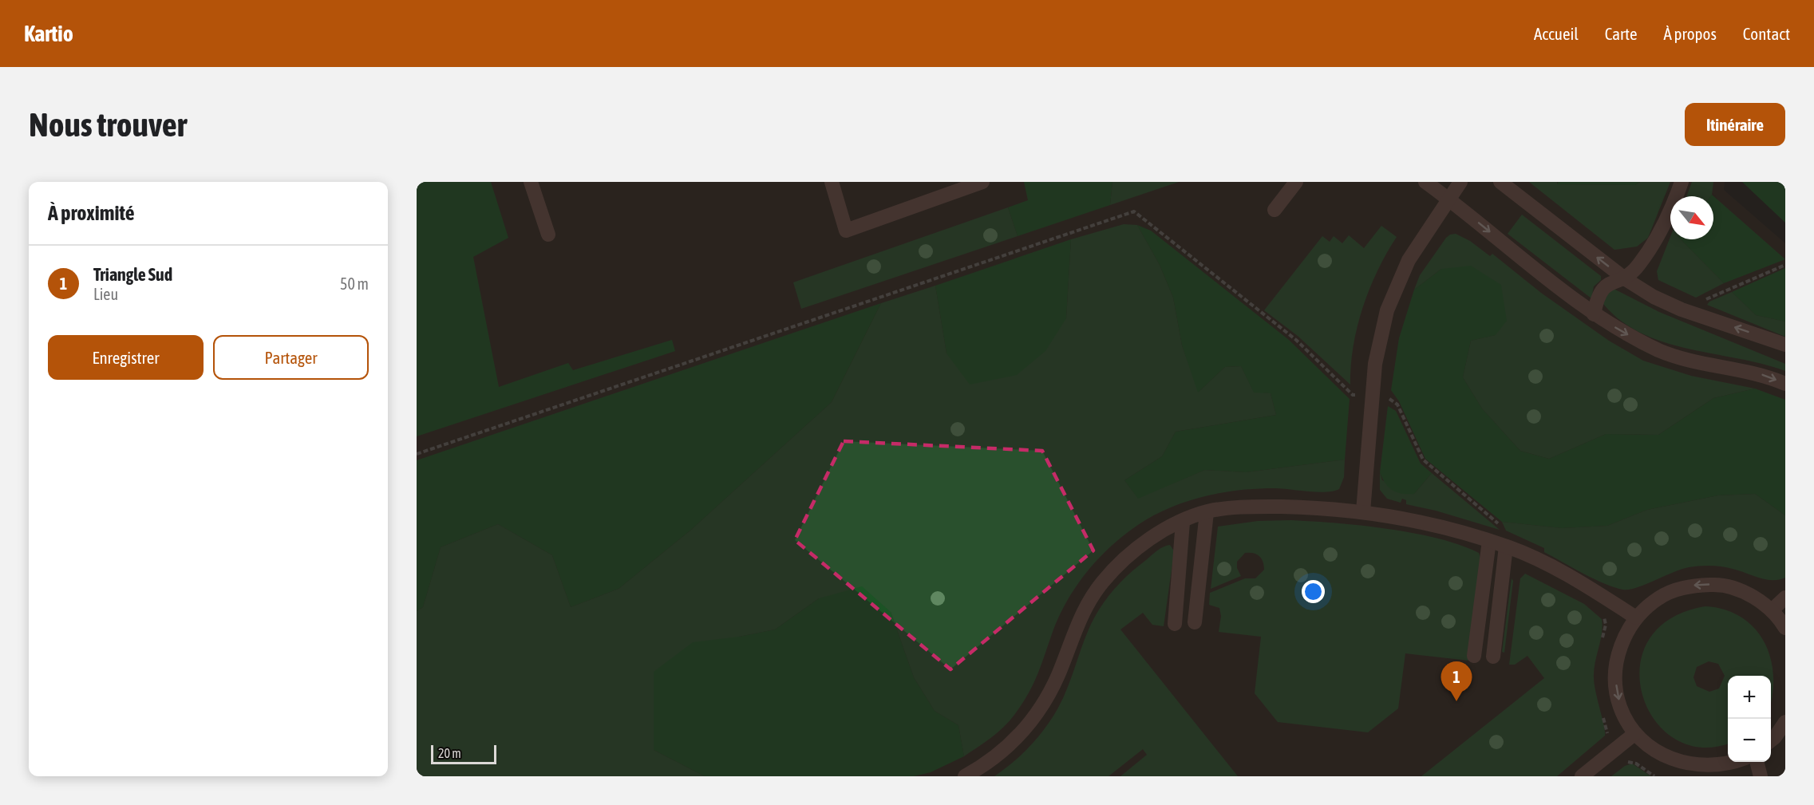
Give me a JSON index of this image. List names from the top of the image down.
{
  "scale_bar": "20 m",
  "north": "bottom right",
  "page": {
    "header": "Kartio",
    "nav": [
      "Accueil",
      "Carte",
      "À propos",
      "Contact"
    ],
    "buttons": [
      "Itinéraire",
      ["Enregistrer", "Partager"]
    ],
    "title": "Nous trouver",
    "heading": "À proximité",
    "list": [
      {
        "mark": "1",
        "name": "Triangle Sud",
        "note": "Lieu",
        "value": "50 m"
      }
    ],
    "pins": "1",
    "map_buttons": ["+", "−"],
    "scale": "20 m"
  }
}
